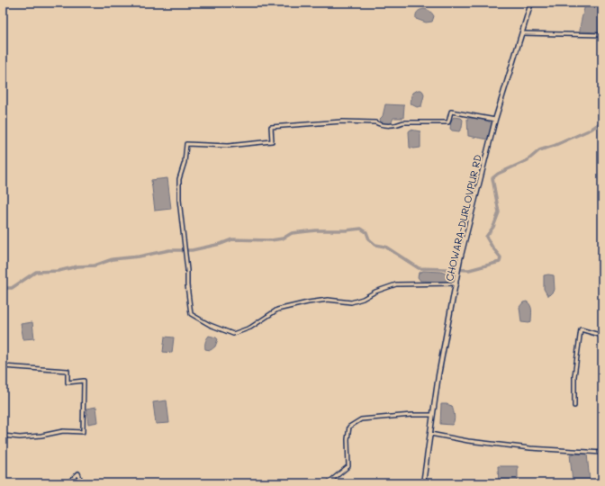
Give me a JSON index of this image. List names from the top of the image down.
{
  "streets": {
    "street": ["CHOWARA-DURLOVPUR RD"]
  }
}
